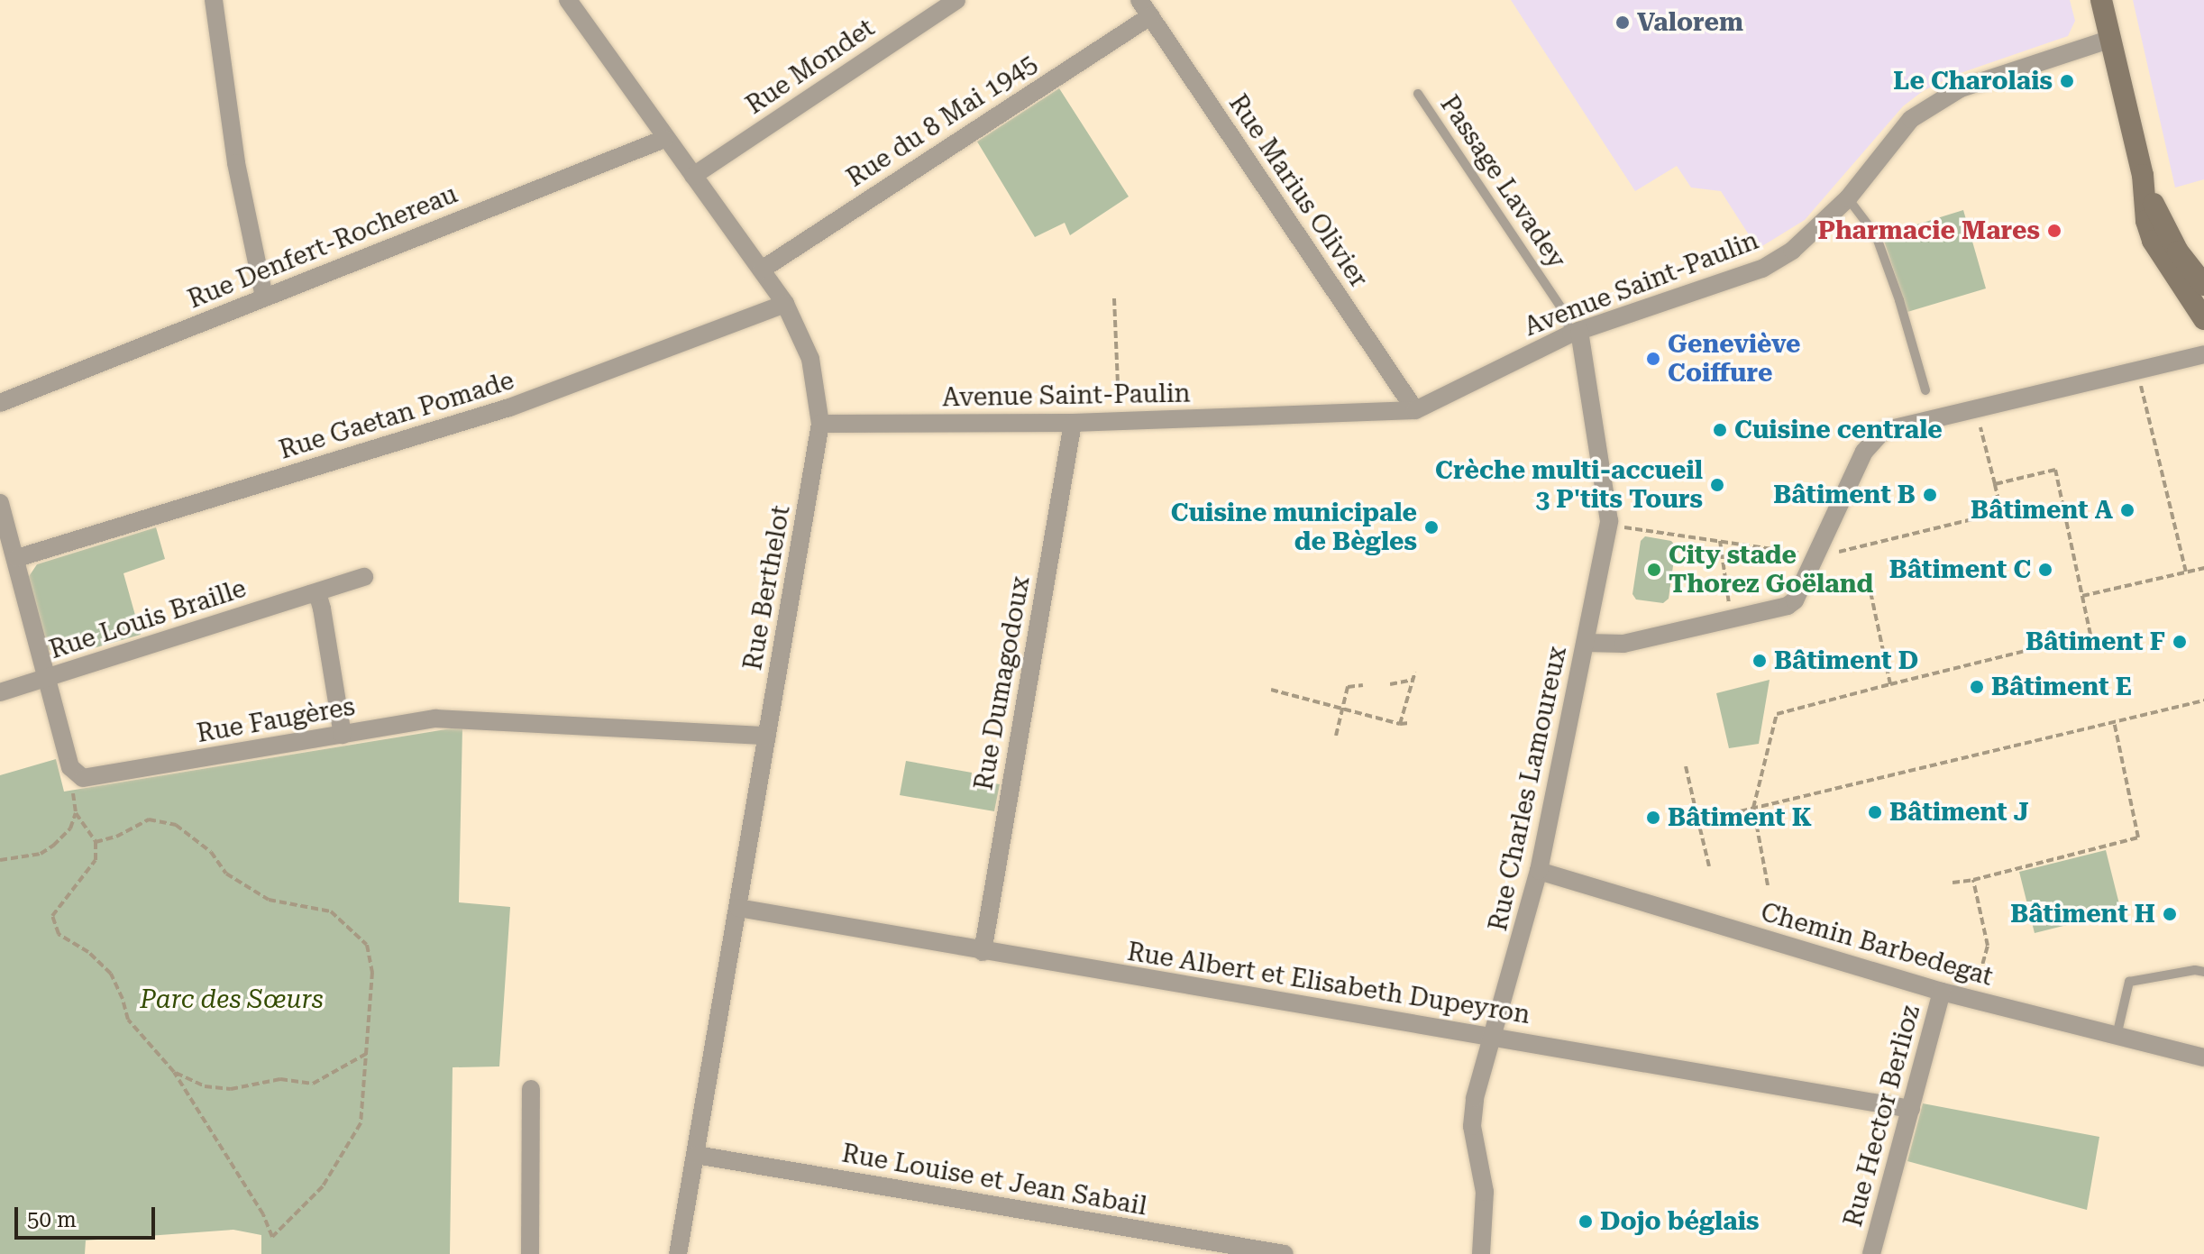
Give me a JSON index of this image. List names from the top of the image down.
{
  "streets": {
    "street": [
      "Rue Mondet",
      "Rue du 8 Mai 1945",
      "Rue Marius Olivier",
      "Rue Denfert-Rochereau",
      "Avenue Saint-Paulin",
      "Rue Gaetan Pomade",
      "Rue Berthelot",
      "Rue Louis Braille",
      "Rue Dumagodoux",
      "Rue Faugères",
      "Rue Charles Lamoureux",
      "Chemin Barbedegat",
      "Rue Albert et Elisabeth Dupeyron",
      "Rue Hector Berlioz",
      "Rue Louise et Jean Sabail"
    ],
    "lane": ["Passage Lavadey"]
  },
  "crossings": [
    ["Rue Mondet", "Rue Berthelot"],
    ["Rue du 8 Mai 1945", "Rue Marius Olivier"],
    ["Rue du 8 Mai 1945", "Rue Berthelot"],
    ["Passage Lavadey", "Avenue Saint-Paulin"],
    ["Passage Lavadey", "Rue Charles Lamoureux"],
    ["Rue Marius Olivier", "Avenue Saint-Paulin"],
    ["Rue Denfert-Rochereau", "Rue Berthelot"],
    ["Avenue Saint-Paulin", "Rue Berthelot"],
    ["Avenue Saint-Paulin", "Rue Dumagodoux"],
    ["Avenue Saint-Paulin", "Rue Charles Lamoureux"],
    ["Rue Gaetan Pomade", "Rue Berthelot"],
    ["Rue Berthelot", "Rue Faugères"],
    ["Rue Berthelot", "Rue Albert et Elisabeth Dupeyron"],
    ["Rue Berthelot", "Rue Louise et Jean Sabail"],
    ["Rue Dumagodoux", "Rue Albert et Elisabeth Dupeyron"],
    ["Rue Charles Lamoureux", "Chemin Barbedegat"],
    ["Rue Charles Lamoureux", "Rue Albert et Elisabeth Dupeyron"],
    ["Chemin Barbedegat", "Rue Hector Berlioz"],
    ["Rue Albert et Elisabeth Dupeyron", "Rue Hector Berlioz"]
  ],
  "parks": ["Parc des Sœurs"],
  "places": [
    "Valorem",
    "Le Charolais",
    "Pharmacie Mares",
    "Geneviève Coiffure",
    "Cuisine centrale",
    "Crèche multi-accueil 3 P'tits Tours",
    "Bâtiment B",
    "Bâtiment A",
    "Cuisine municipale de Bègles",
    "City stade Thorez Goëland",
    "Bâtiment C",
    "Bâtiment F",
    "Bâtiment D",
    "Bâtiment E",
    "Bâtiment J",
    "Bâtiment K",
    "Bâtiment H",
    "Dojo béglais"
  ],
  "scale_bar": "50 m"
}
